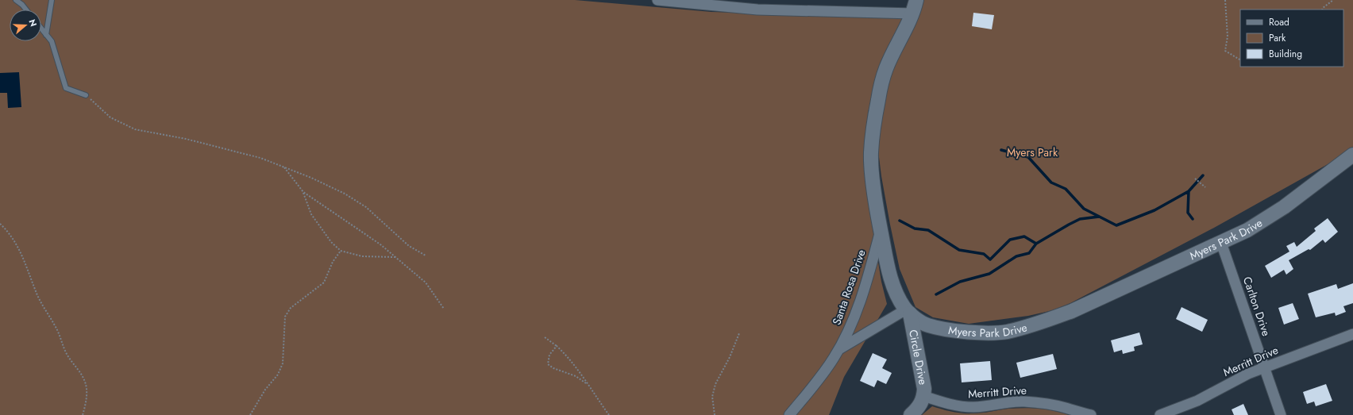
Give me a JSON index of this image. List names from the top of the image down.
{
  "streets": {
    "street": [
      "Myers Park Drive",
      "Santa Rosa Drive",
      "Carlton Drive",
      "Circle Drive",
      "Merritt Drive"
    ]
  },
  "crossings": [
    ["Myers Park Drive", "Santa Rosa Drive"],
    ["Myers Park Drive", "Carlton Drive"],
    ["Myers Park Drive", "Circle Drive"],
    ["Santa Rosa Drive", "Circle Drive"],
    ["Carlton Drive", "Merritt Drive"],
    ["Circle Drive", "Merritt Drive"]
  ],
  "parks": ["Myers Park"],
  "legend": ["Road", "Park", "Building"],
  "north": "right"
}
